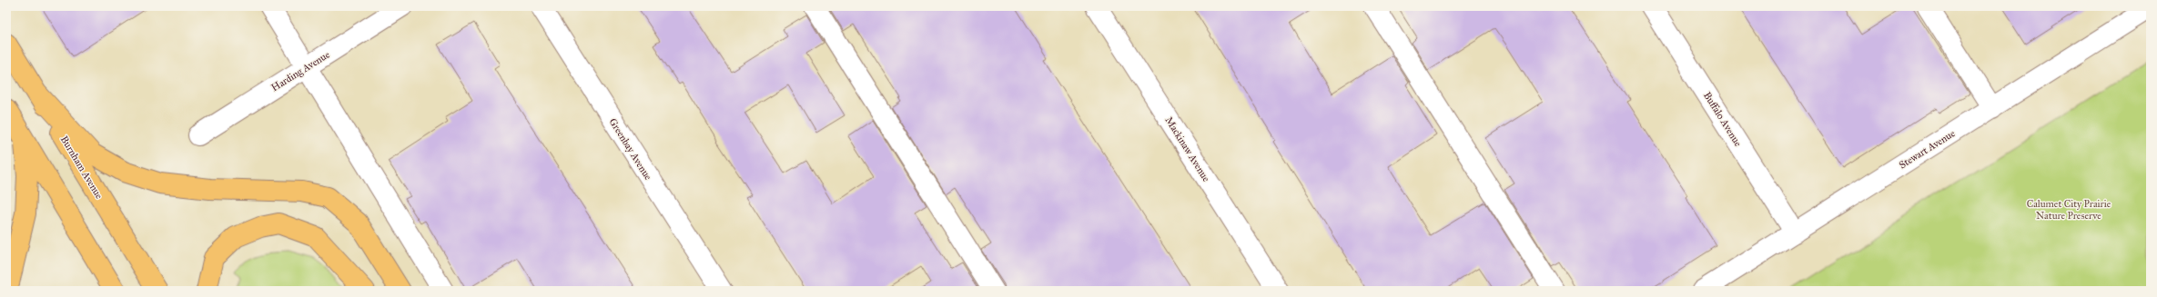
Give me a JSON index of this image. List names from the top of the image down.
{
  "streets": {
    "main road": ["Burnham Avenue"],
    "street": [
      "Harding Avenue",
      "Buffalo Avenue",
      "Greenbay Avenue",
      "Mackinaw Avenue",
      "Stewart Avenue"
    ]
  },
  "crossings": [
    ["Buffalo Avenue", "Stewart Avenue"]
  ],
  "parks": ["Calumet City Prairie Nature Preserve"]
}
